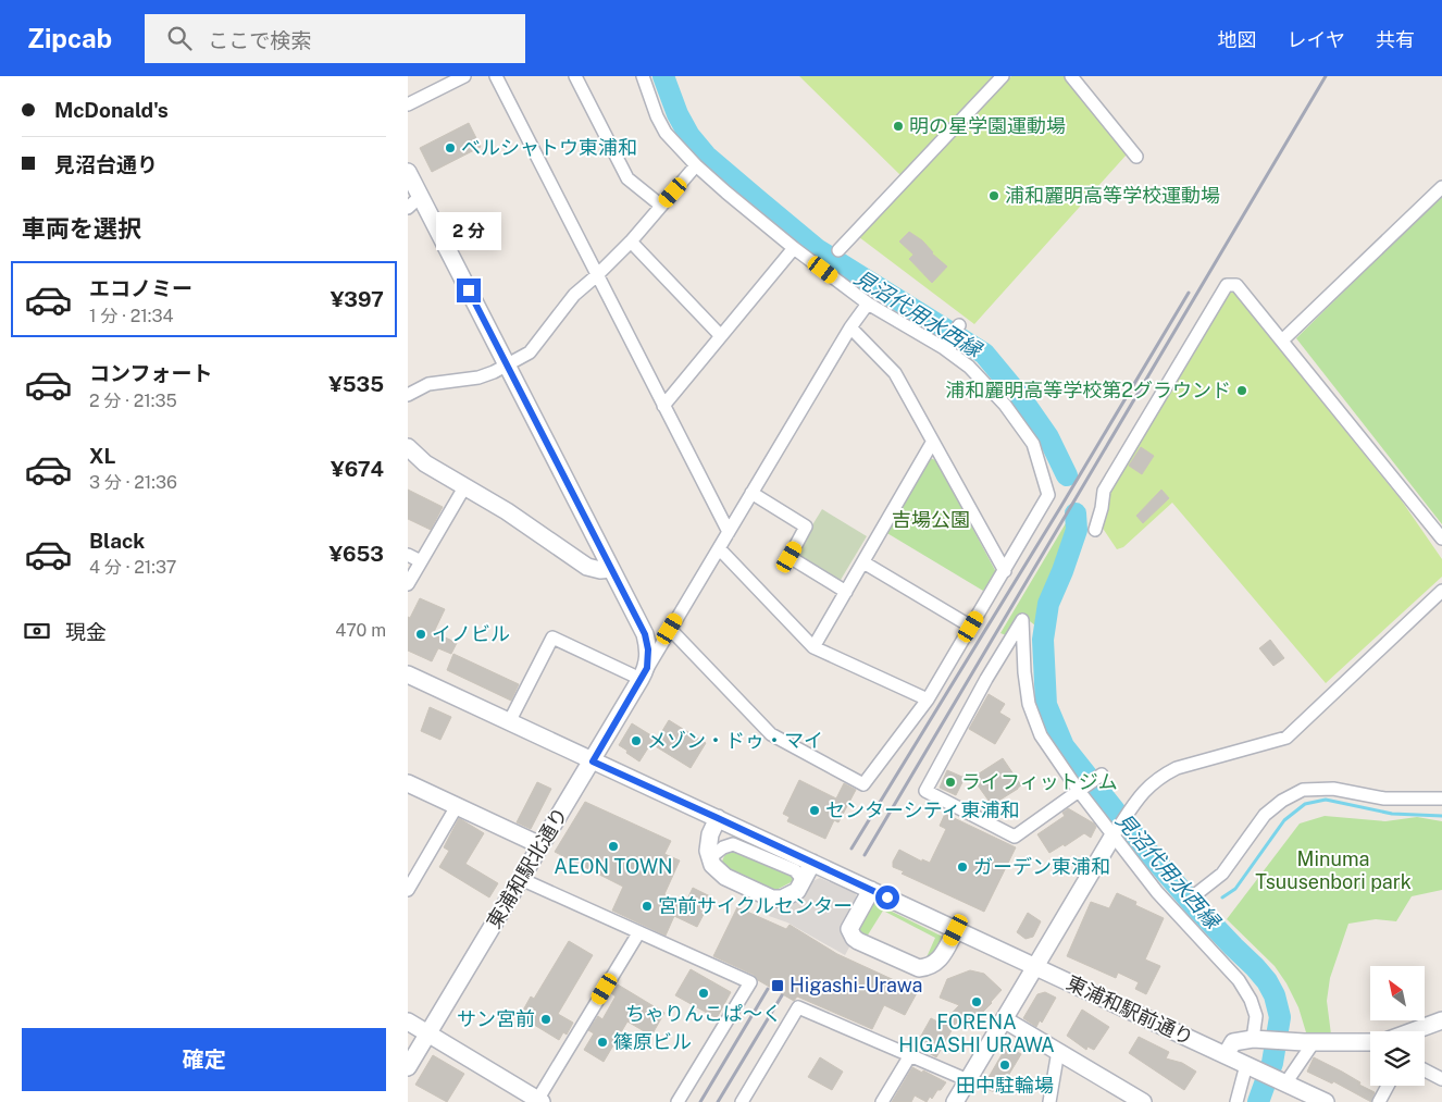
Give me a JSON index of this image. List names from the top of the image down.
{
  "streets": {
    "street": ["東浦和駅北通り", "東浦和駅前通り"]
  },
  "crossings": [
    ["東浦和駅北通り", "東浦和駅前通り"]
  ],
  "water": ["見沼代用水西縁"],
  "parks": ["吉場公園", "Minuma Tsuusenbori park"],
  "places": {
    "other": [
      "明の星学園運動場",
      "ベルシャトウ東浦和",
      "浦和麗明高等学校運動場",
      "浦和麗明高等学校第2グラウンド",
      "イノビル",
      "メゾン・ドゥ・マイ",
      "ライフィットジム",
      "センターシティ東浦和",
      "AEON TOWN",
      "ガーデン東浦和",
      "宮前サイクルセンター",
      "ちゃりんこぱ～く",
      "FORENA HIGASHI URAWA",
      "サン宮前",
      "篠原ビル",
      "田中駐輪場"
    ],
    "transit": ["Higashi-Urawa"]
  },
  "north": "top left",
  "page": {
    "header": "Zipcab",
    "search": "ここで検索",
    "nav": ["地図", "レイヤ", "共有"],
    "banner": ["McDonald's", "見沼台通り"],
    "heading": "車両を選択",
    "bubble": "2 分",
    "list": [
      {
        "name": "エコノミー",
        "note": "1 分 · 21:34",
        "value": "¥397"
      },
      {
        "name": "コンフォート",
        "note": "2 分 · 21:35",
        "value": "¥535"
      },
      {
        "name": "XL",
        "note": "3 分 · 21:36",
        "value": "¥674"
      },
      {
        "name": "Black",
        "note": "4 分 · 21:37",
        "value": "¥653"
      }
    ],
    "pay": ["現金", "470 m"],
    "buttons": "確定"
  }
}
